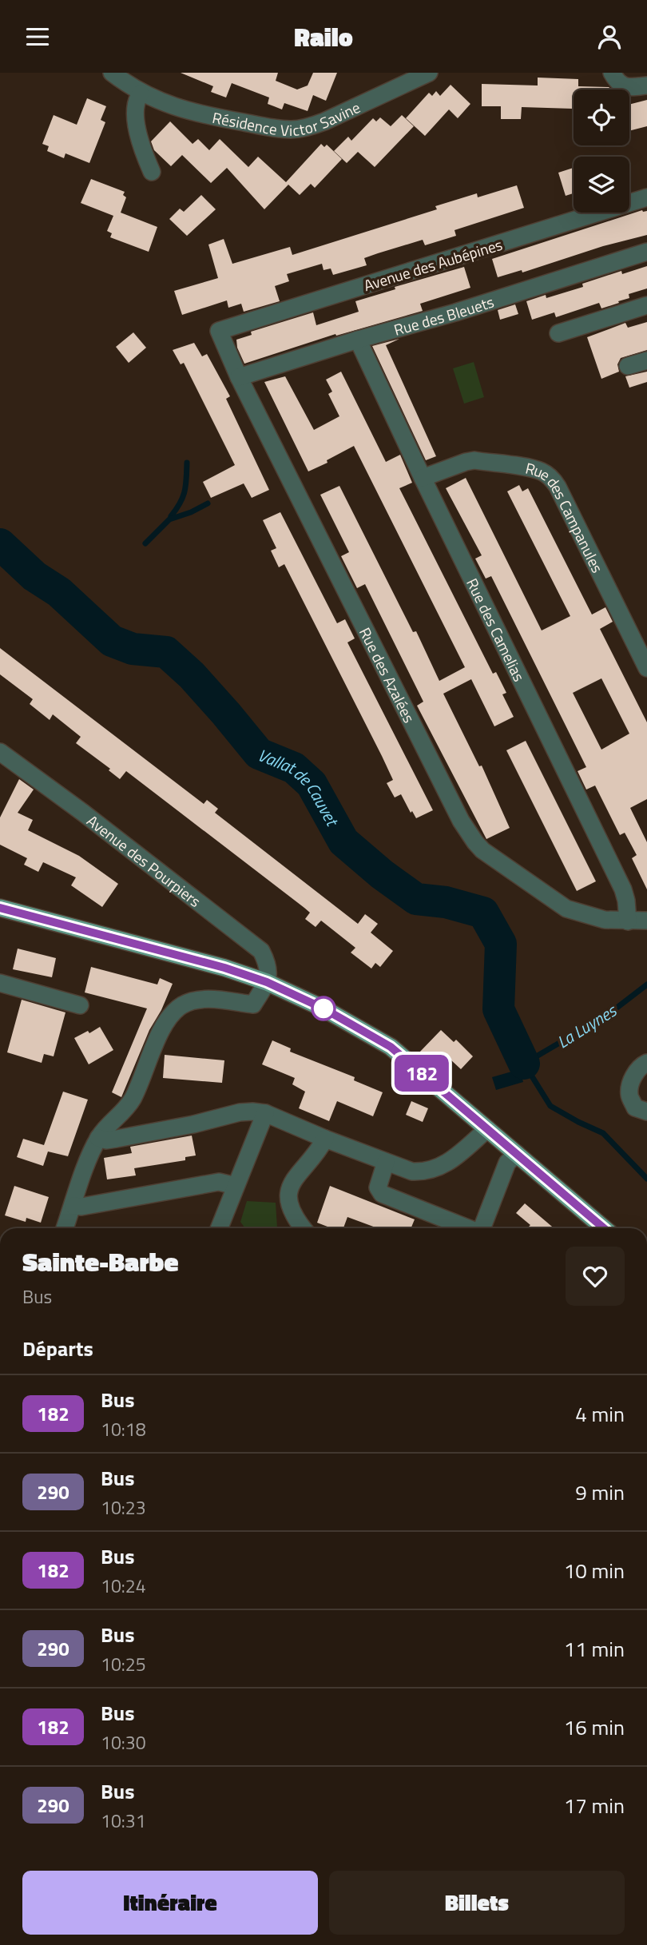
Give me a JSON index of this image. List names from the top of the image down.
{
  "streets": {
    "street": [
      "Résidence Victor Savine",
      "Avenue des Aubépines",
      "Rue des Bleuets",
      "Rue des Campanules",
      "Rue des Camelias",
      "Rue des Azalées",
      "Avenue des Pourpiers"
    ]
  },
  "crossings": [
    ["Avenue des Aubépines", "Rue des Azalées"],
    ["Rue des Bleuets", "Rue des Camelias"],
    ["Rue des Bleuets", "Rue des Azalées"],
    ["Rue des Campanules", "Rue des Camelias"],
    ["Rue des Camelias", "Rue des Azalées"]
  ],
  "water": ["Vallat de Cauvet", "La Luynes"],
  "lines": ["bus line 182"],
  "page": {
    "header": "Railo",
    "on_map": "182",
    "heading": [
      ["Sainte-Barbe", "Bus"],
      "Départs"
    ],
    "list": [
      {
        "mark": "182",
        "name": "Bus",
        "note": "10:18",
        "value": "4 min"
      },
      {
        "mark": "290",
        "name": "Bus",
        "note": "10:23",
        "value": "9 min"
      },
      {
        "mark": "182",
        "name": "Bus",
        "note": "10:24",
        "value": "10 min"
      },
      {
        "mark": "290",
        "name": "Bus",
        "note": "10:25",
        "value": "11 min"
      },
      {
        "mark": "182",
        "name": "Bus",
        "note": "10:30",
        "value": "16 min"
      },
      {
        "mark": "290",
        "name": "Bus",
        "note": "10:31",
        "value": "17 min"
      }
    ],
    "buttons": ["Itinéraire", "Billets"]
  }
}
